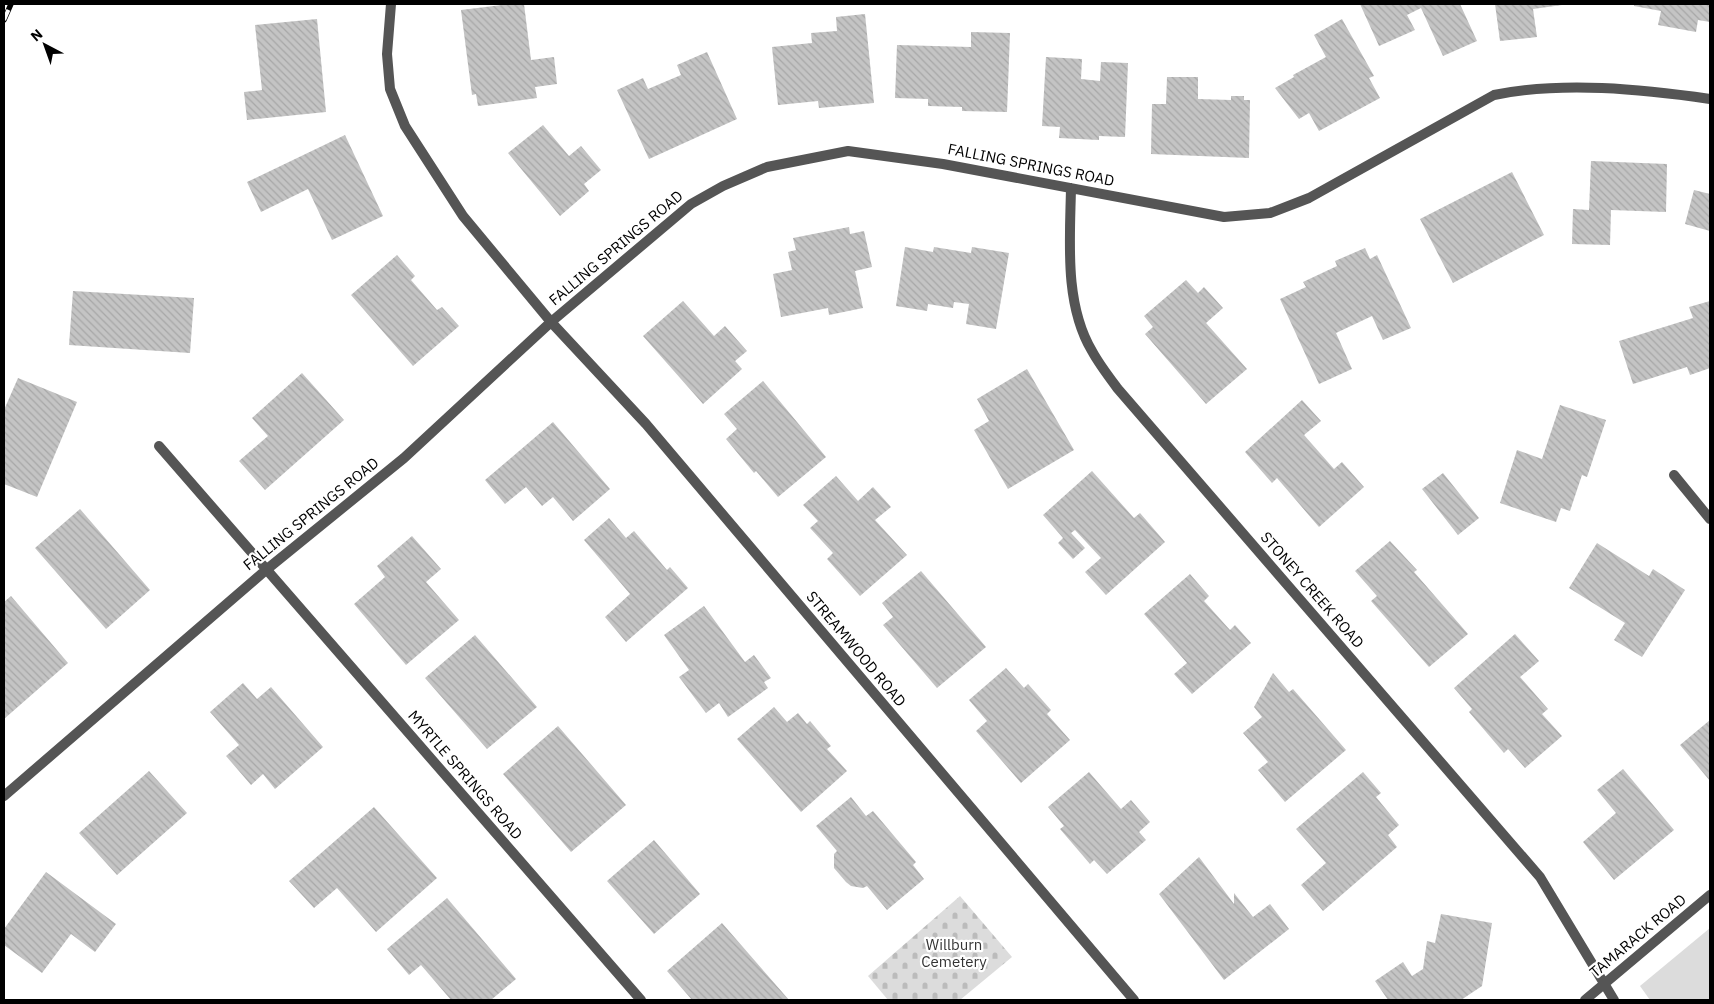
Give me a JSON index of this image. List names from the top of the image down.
{
  "streets": {
    "street": [
      "FALLING SPRINGS ROAD",
      "STONEY CREEK ROAD",
      "STREAMWOOD ROAD",
      "MYRTLE SPRINGS ROAD",
      "TAMARACK ROAD"
    ]
  },
  "crossings": [
    ["FALLING SPRINGS ROAD", "STONEY CREEK ROAD"],
    ["FALLING SPRINGS ROAD", "STREAMWOOD ROAD"],
    ["FALLING SPRINGS ROAD", "MYRTLE SPRINGS ROAD"],
    ["STONEY CREEK ROAD", "TAMARACK ROAD"]
  ],
  "parks": ["Willburn Cemetery"],
  "north": "top left"
}
